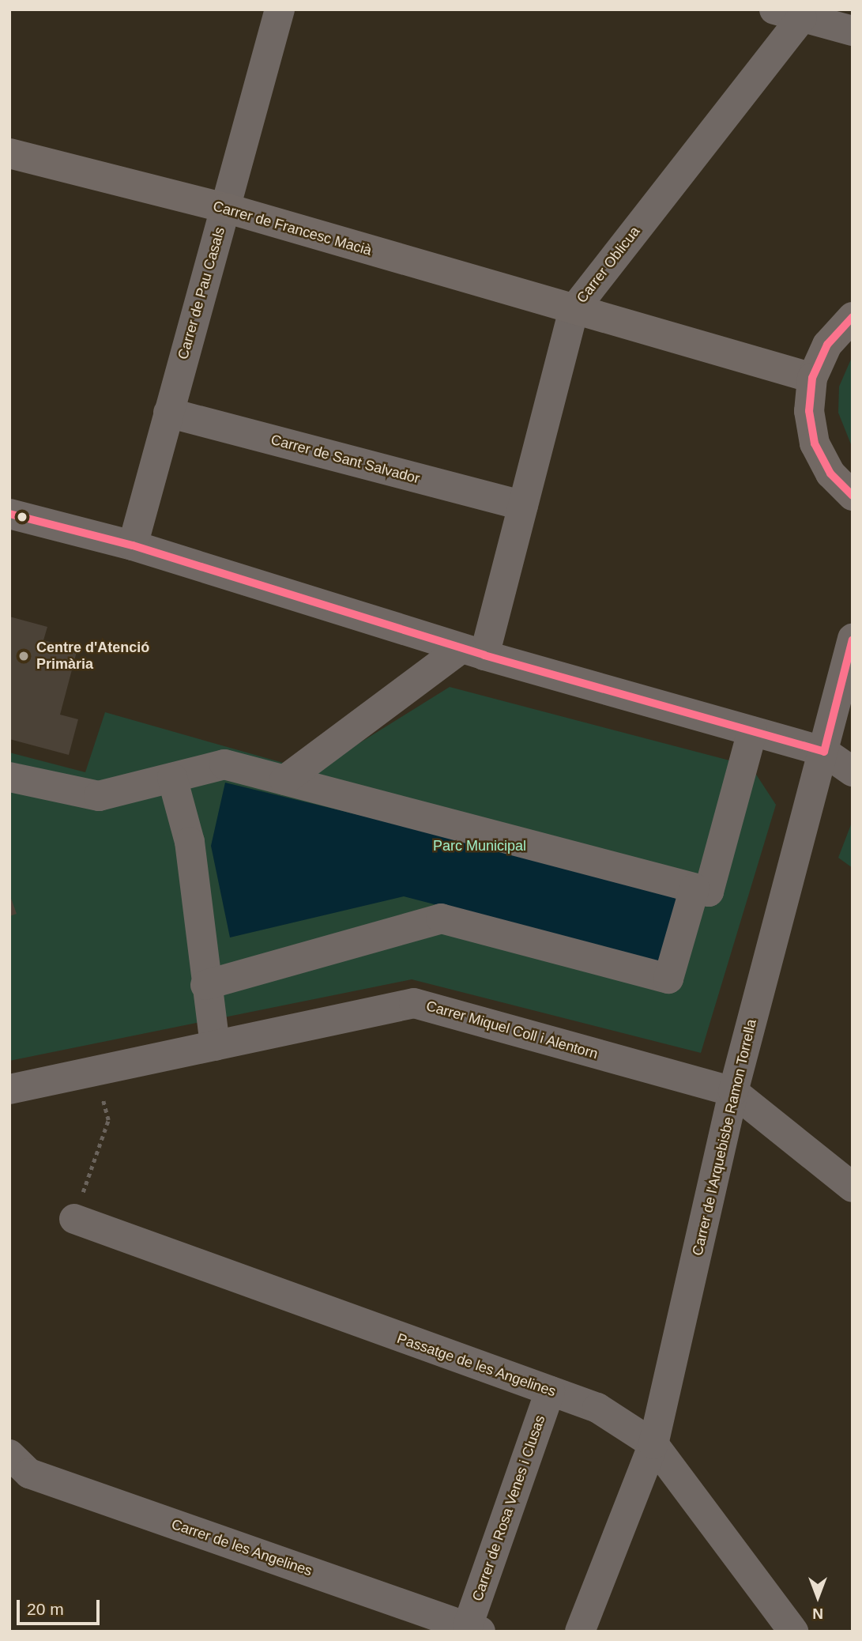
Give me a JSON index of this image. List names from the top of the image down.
{
  "streets": {
    "street": [
      "Carrer de Francesc Macià",
      "Carrer Oblicua",
      "Carrer de Pau Casals",
      "Carrer de Sant Salvador",
      "Carrer Miquel Coll i Alentorn",
      "Carrer de l'Arquebisbe Ramon Torrella",
      "Passatge de les Angelines",
      "Carrer de Rosa Venes i Clusas",
      "Carrer de les Angelines"
    ]
  },
  "crossings": [
    ["Carrer de Francesc Macià", "Carrer Oblicua"],
    ["Carrer de Francesc Macià", "Carrer de Pau Casals"],
    ["Carrer Oblicua", "Carrer de Sant Salvador"],
    ["Carrer de Pau Casals", "Carrer de Sant Salvador"],
    ["Carrer Miquel Coll i Alentorn", "Carrer de l'Arquebisbe Ramon Torrella"],
    ["Carrer de l'Arquebisbe Ramon Torrella", "Passatge de les Angelines"],
    ["Passatge de les Angelines", "Carrer de Rosa Venes i Clusas"],
    ["Carrer de Rosa Venes i Clusas", "Carrer de les Angelines"]
  ],
  "parks": ["Parc Municipal"],
  "places": ["Centre d'Atenció Primària"],
  "scale_bar": "20 m",
  "north": "bottom"
}
